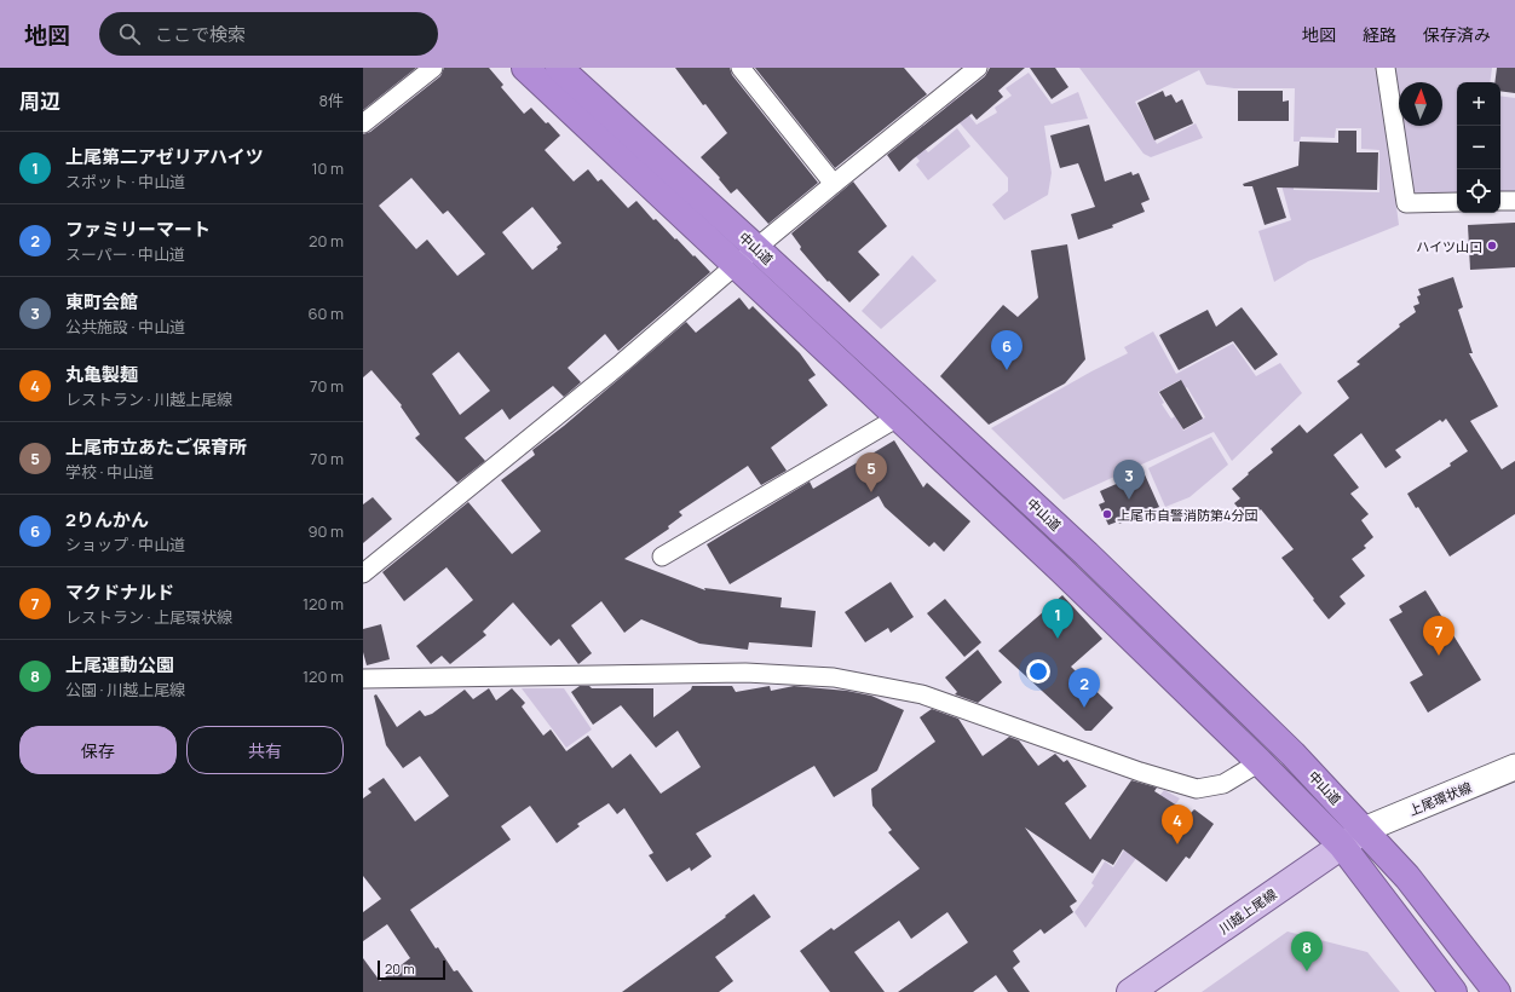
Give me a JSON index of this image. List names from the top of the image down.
{
  "streets": {
    "highway": ["中山道"],
    "main road": ["上尾環状線", "川越上尾線"]
  },
  "crossings": [
    ["中山道", "上尾環状線"],
    ["中山道", "川越上尾線"],
    ["上尾環状線", "川越上尾線"]
  ],
  "places": ["ハイツ山口", "上尾市自警消防第4分団"],
  "scale_bar": "20 m",
  "north": "top",
  "page": {
    "header": "地図",
    "search": "ここで検索",
    "nav": ["地図", "経路", "保存済み"],
    "heading": ["周辺", "8件"],
    "map_buttons": ["+", "−"],
    "list": [
      {
        "mark": "1",
        "name": "上尾第二アゼリアハイツ",
        "note": "スポット · 中山道",
        "value": "10 m"
      },
      {
        "mark": "2",
        "name": "ファミリーマート",
        "note": "スーパー · 中山道",
        "value": "20 m"
      },
      {
        "mark": "3",
        "name": "東町会館",
        "note": "公共施設 · 中山道",
        "value": "60 m"
      },
      {
        "mark": "4",
        "name": "丸亀製麺",
        "note": "レストラン · 川越上尾線",
        "value": "70 m"
      },
      {
        "mark": "5",
        "name": "上尾市立あたご保育所",
        "note": "学校 · 中山道",
        "value": "70 m"
      },
      {
        "mark": "6",
        "name": "2りんかん",
        "note": "ショップ · 中山道",
        "value": "90 m"
      },
      {
        "mark": "7",
        "name": "マクドナルド",
        "note": "レストラン · 上尾環状線",
        "value": "120 m"
      },
      {
        "mark": "8",
        "name": "上尾運動公園",
        "note": "公園 · 川越上尾線",
        "value": "120 m"
      }
    ],
    "pins": [
      "6",
      "5",
      "3",
      "1",
      "7",
      "2",
      "4",
      "8"
    ],
    "buttons": ["保存", "共有"],
    "scale": "20 m"
  }
}
